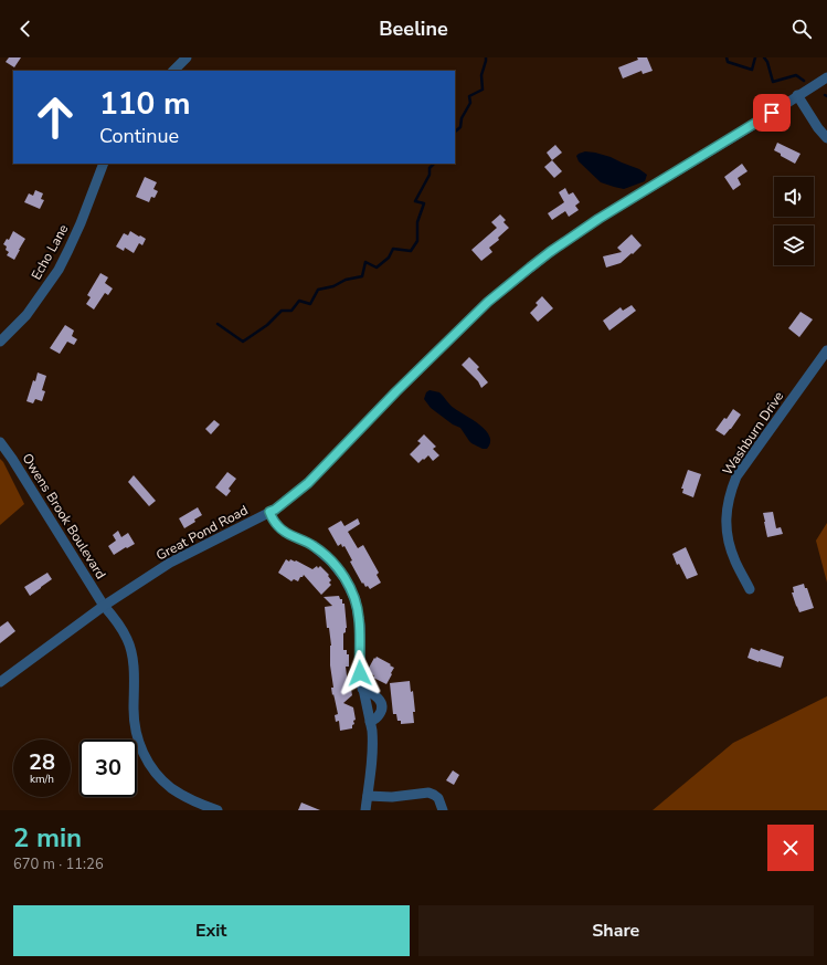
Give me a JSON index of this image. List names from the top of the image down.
{
  "streets": {
    "street": [
      "Echo Lane",
      "Washburn Drive",
      "Owens Brook Boulevard",
      "Great Pond Road"
    ]
  },
  "crossings": [
    ["Owens Brook Boulevard", "Great Pond Road"]
  ],
  "page": {
    "header": "Beeline",
    "turn": ["110 m", "Continue"],
    "speed": "28 km/h",
    "limit": "30",
    "heading": ["2 min", "670 m · 11:26"],
    "buttons": ["Exit", "Share"]
  }
}
